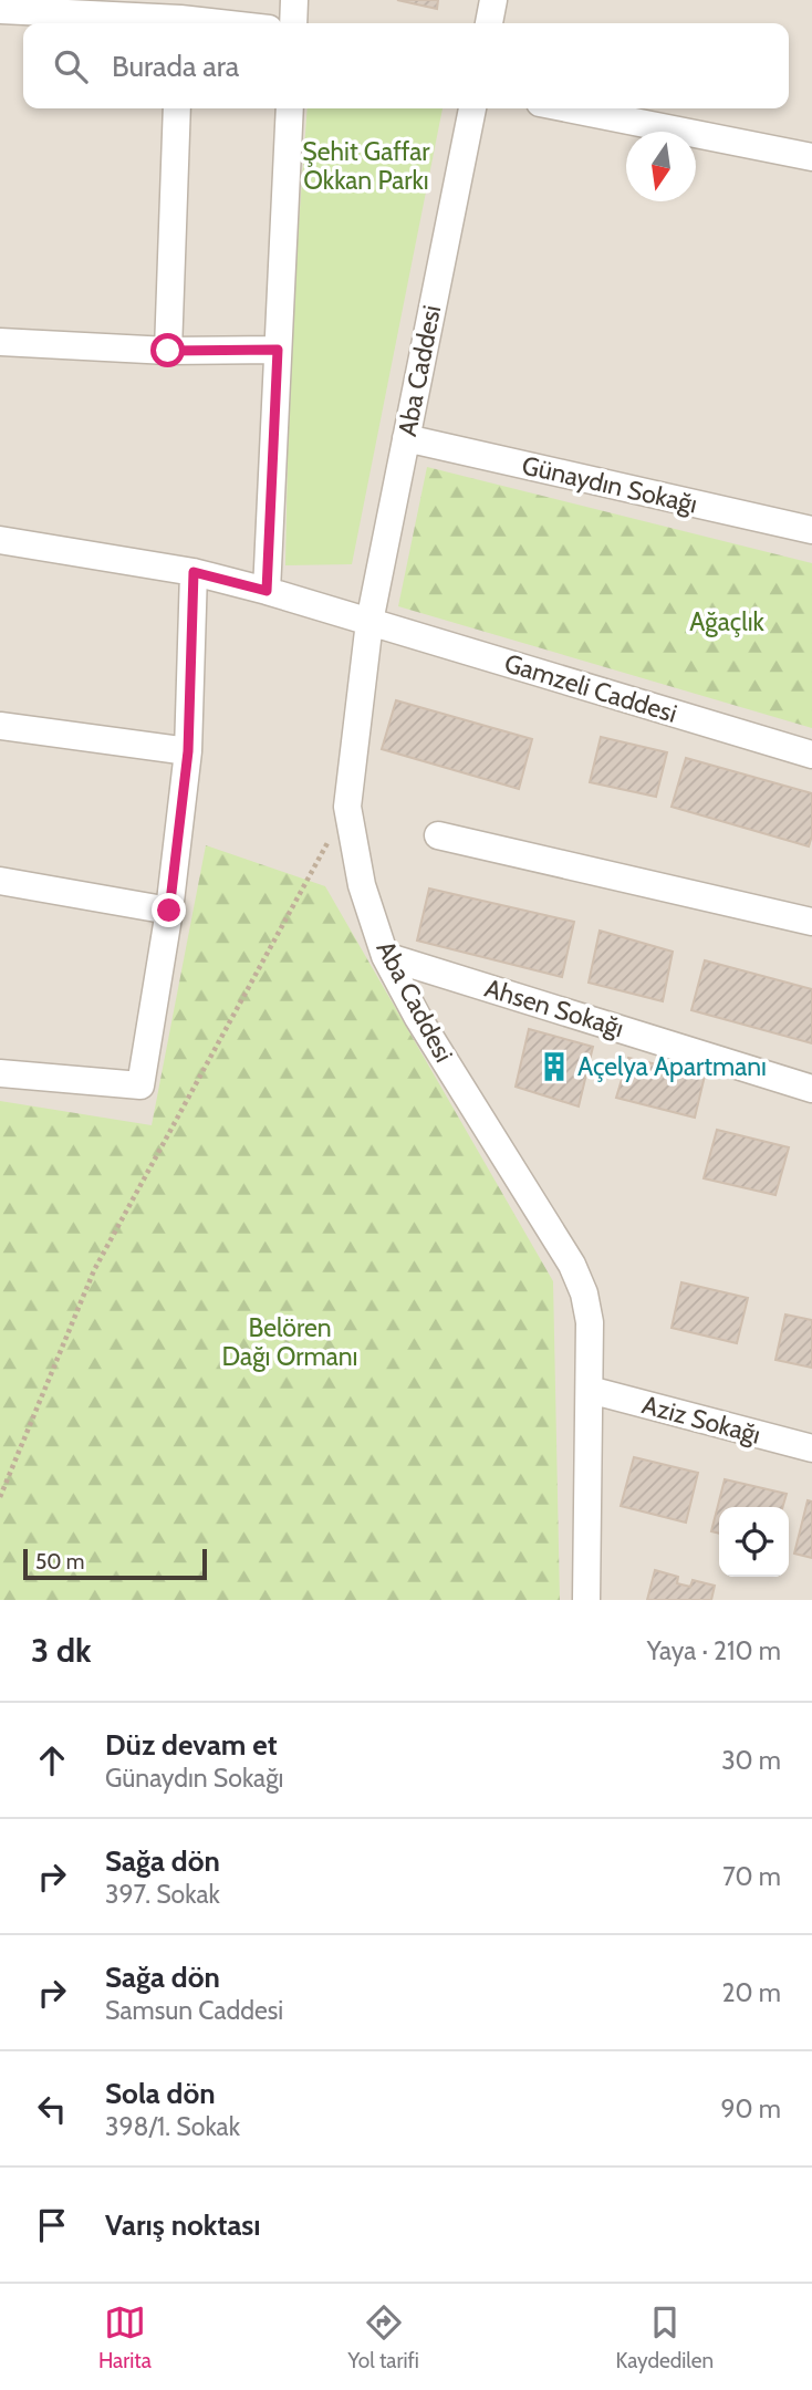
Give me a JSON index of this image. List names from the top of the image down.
{
  "streets": {
    "street": [
      "Aba Caddesi",
      "Günaydın Sokağı",
      "Gamzeli Caddesi",
      "Ahsen Sokağı",
      "Aziz Sokağı"
    ]
  },
  "crossings": [
    ["Aba Caddesi", "Günaydın Sokağı"],
    ["Aba Caddesi", "Gamzeli Caddesi"],
    ["Aba Caddesi", "Ahsen Sokağı"],
    ["Aba Caddesi", "Aziz Sokağı"]
  ],
  "parks": ["Şehit Gaffar Okkan Parkı", "Ağaçlık", "Belören Dağı Ormanı"],
  "places": {
    "building": ["Açelya Apartmanı"]
  },
  "scale_bar": "50 m",
  "north": "bottom",
  "page": {
    "search": "Burada ara",
    "scale": "50 m",
    "heading": ["3 dk", "Yaya · 210 m"],
    "list": [
      ["Düz devam et", "Günaydın Sokağı", "30 m"],
      ["Sağa dön", "397. Sokak", "70 m"],
      ["Sağa dön", "Samsun Caddesi", "20 m"],
      ["Sola dön", "398/1. Sokak", "90 m"],
      "Varış noktası"
    ],
    "nav": ["Harita", "Yol tarifi", "Kaydedilen"]
  }
}
